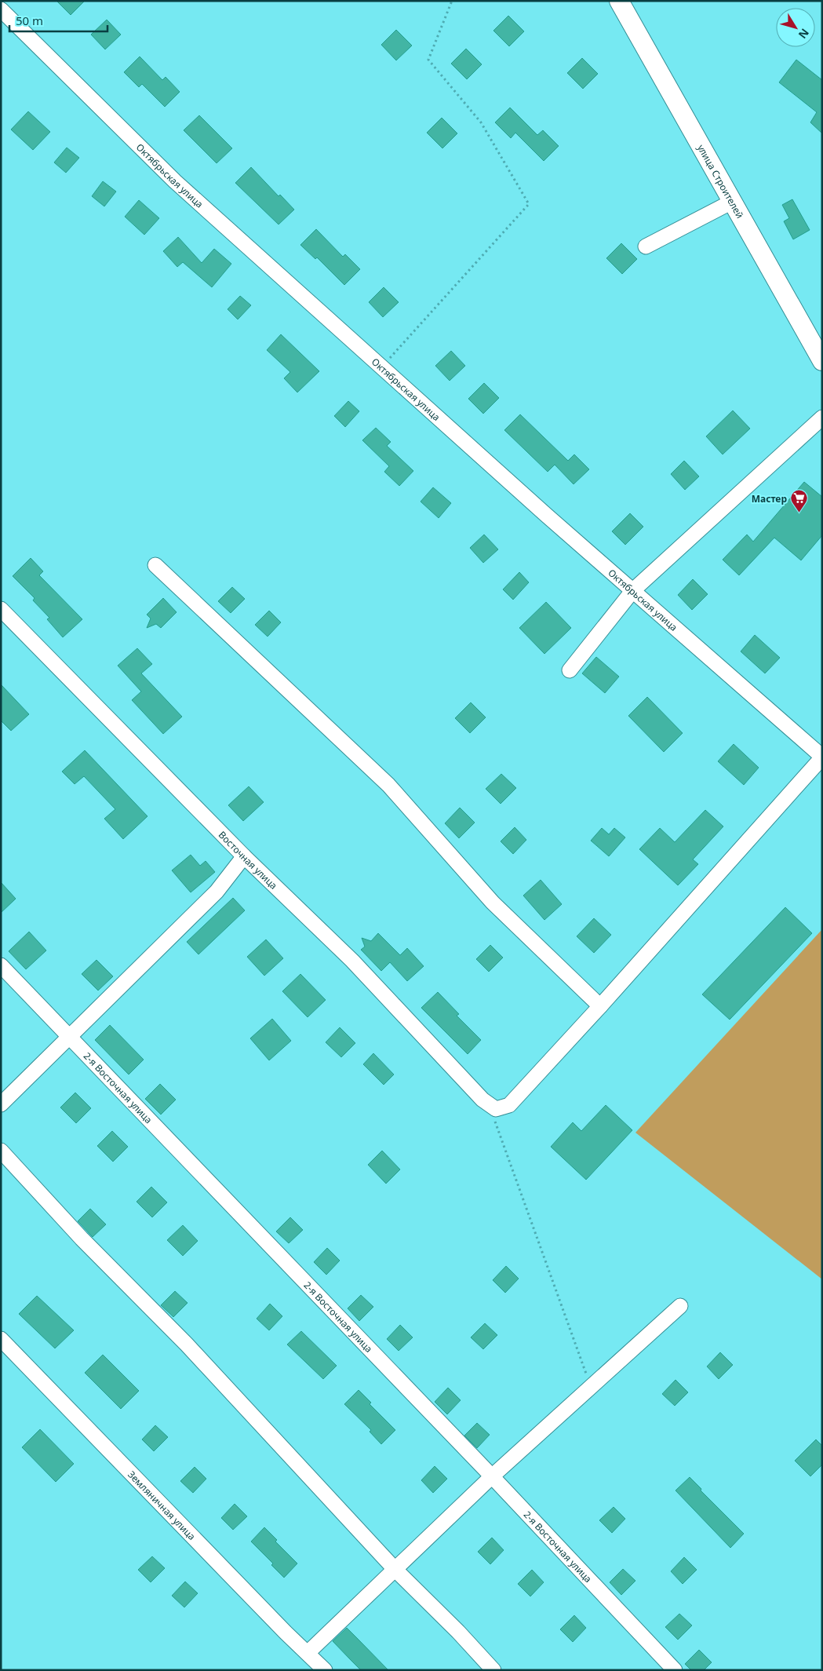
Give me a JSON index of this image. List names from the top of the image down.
{
  "streets": {
    "main road": ["улица Строителей"],
    "street": [
      "Октябрьская улица",
      "Восточная улица",
      "2-я Восточная улица",
      "Земляничная улица"
    ]
  },
  "places": {
    "supermarket": ["Мастер"]
  },
  "scale_bar": "50 m",
  "north": "bottom right"
}
